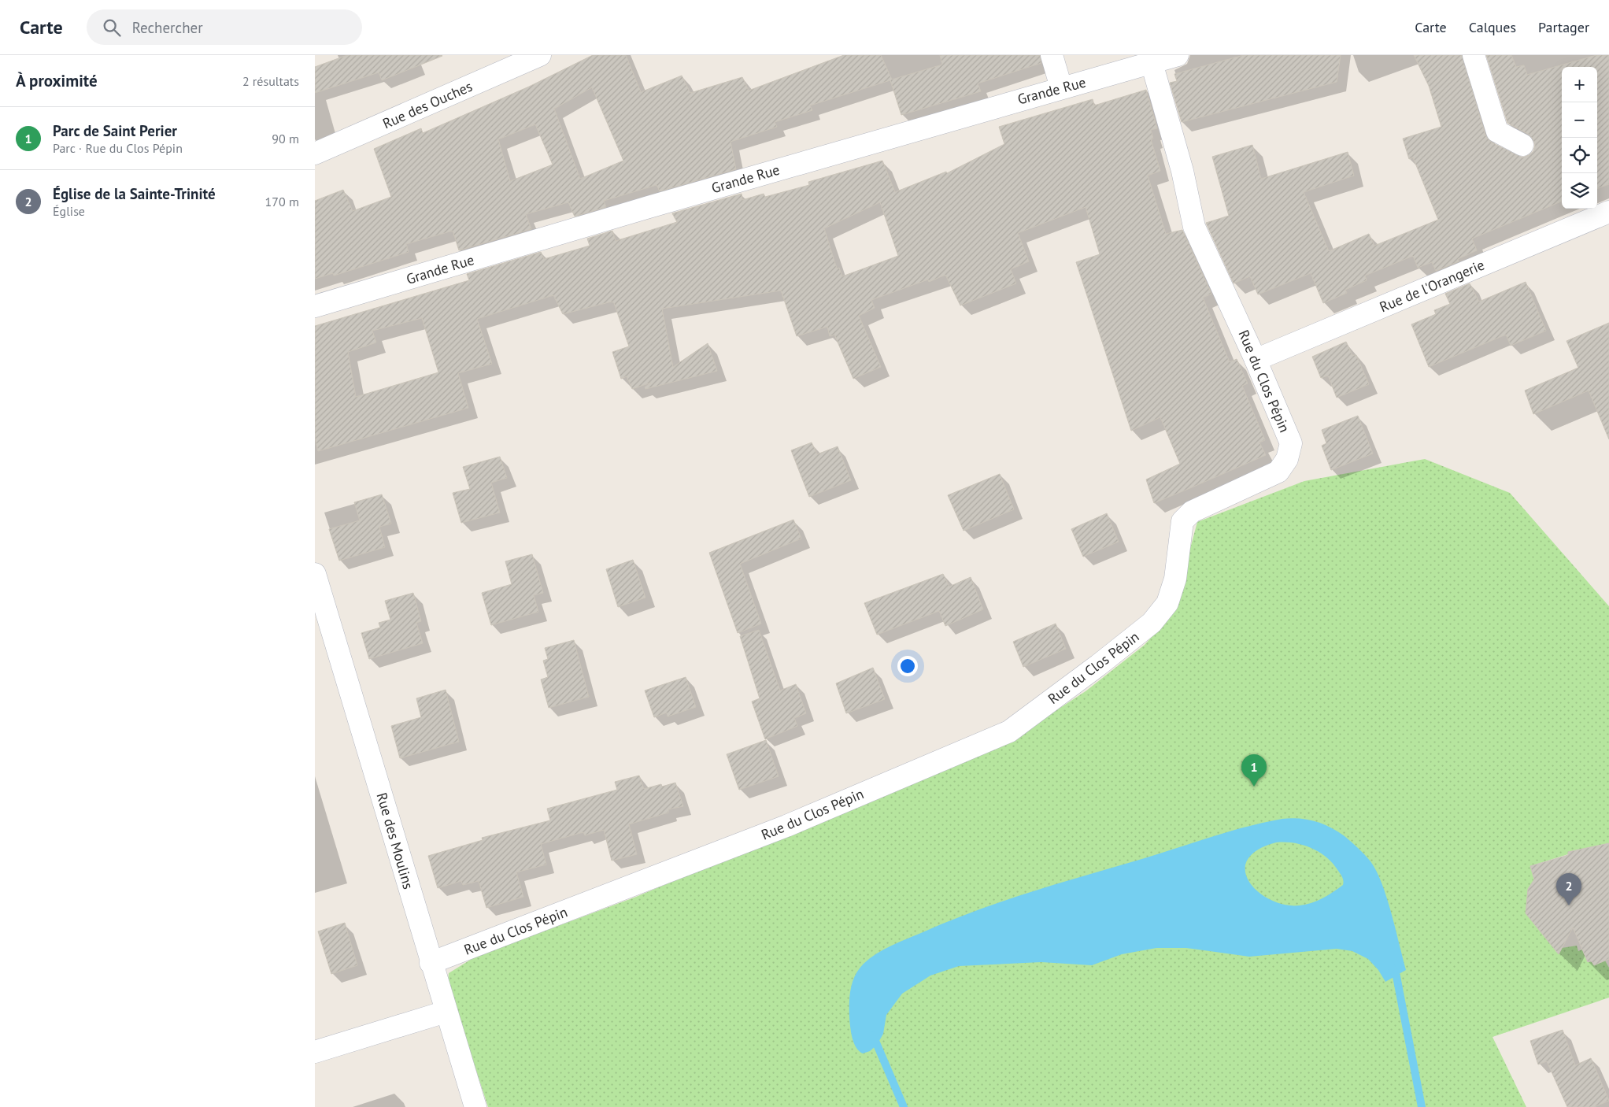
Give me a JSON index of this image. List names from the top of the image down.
{
  "streets": {
    "street": [
      "Grande Rue",
      "Rue des Ouches",
      "Rue de l'Orangerie",
      "Rue du Clos Pépin",
      "Rue des Moulins"
    ]
  },
  "crossings": [
    ["Grande Rue", "Rue du Clos Pépin"],
    ["Rue de l'Orangerie", "Rue du Clos Pépin"],
    ["Rue du Clos Pépin", "Rue des Moulins"]
  ],
  "page": {
    "header": "Carte",
    "search": "Rechercher",
    "nav": ["Carte", "Calques", "Partager"],
    "heading": ["À proximité", "2 résultats"],
    "map_buttons": ["+", "−"],
    "list": [
      {
        "mark": "1",
        "name": "Parc de Saint Perier",
        "note": "Parc · Rue du Clos Pépin",
        "value": "90 m"
      },
      {
        "mark": "2",
        "name": "Église de la Sainte-Trinité",
        "note": "Église",
        "value": "170 m"
      }
    ],
    "pins": ["1", "2"]
  }
}
